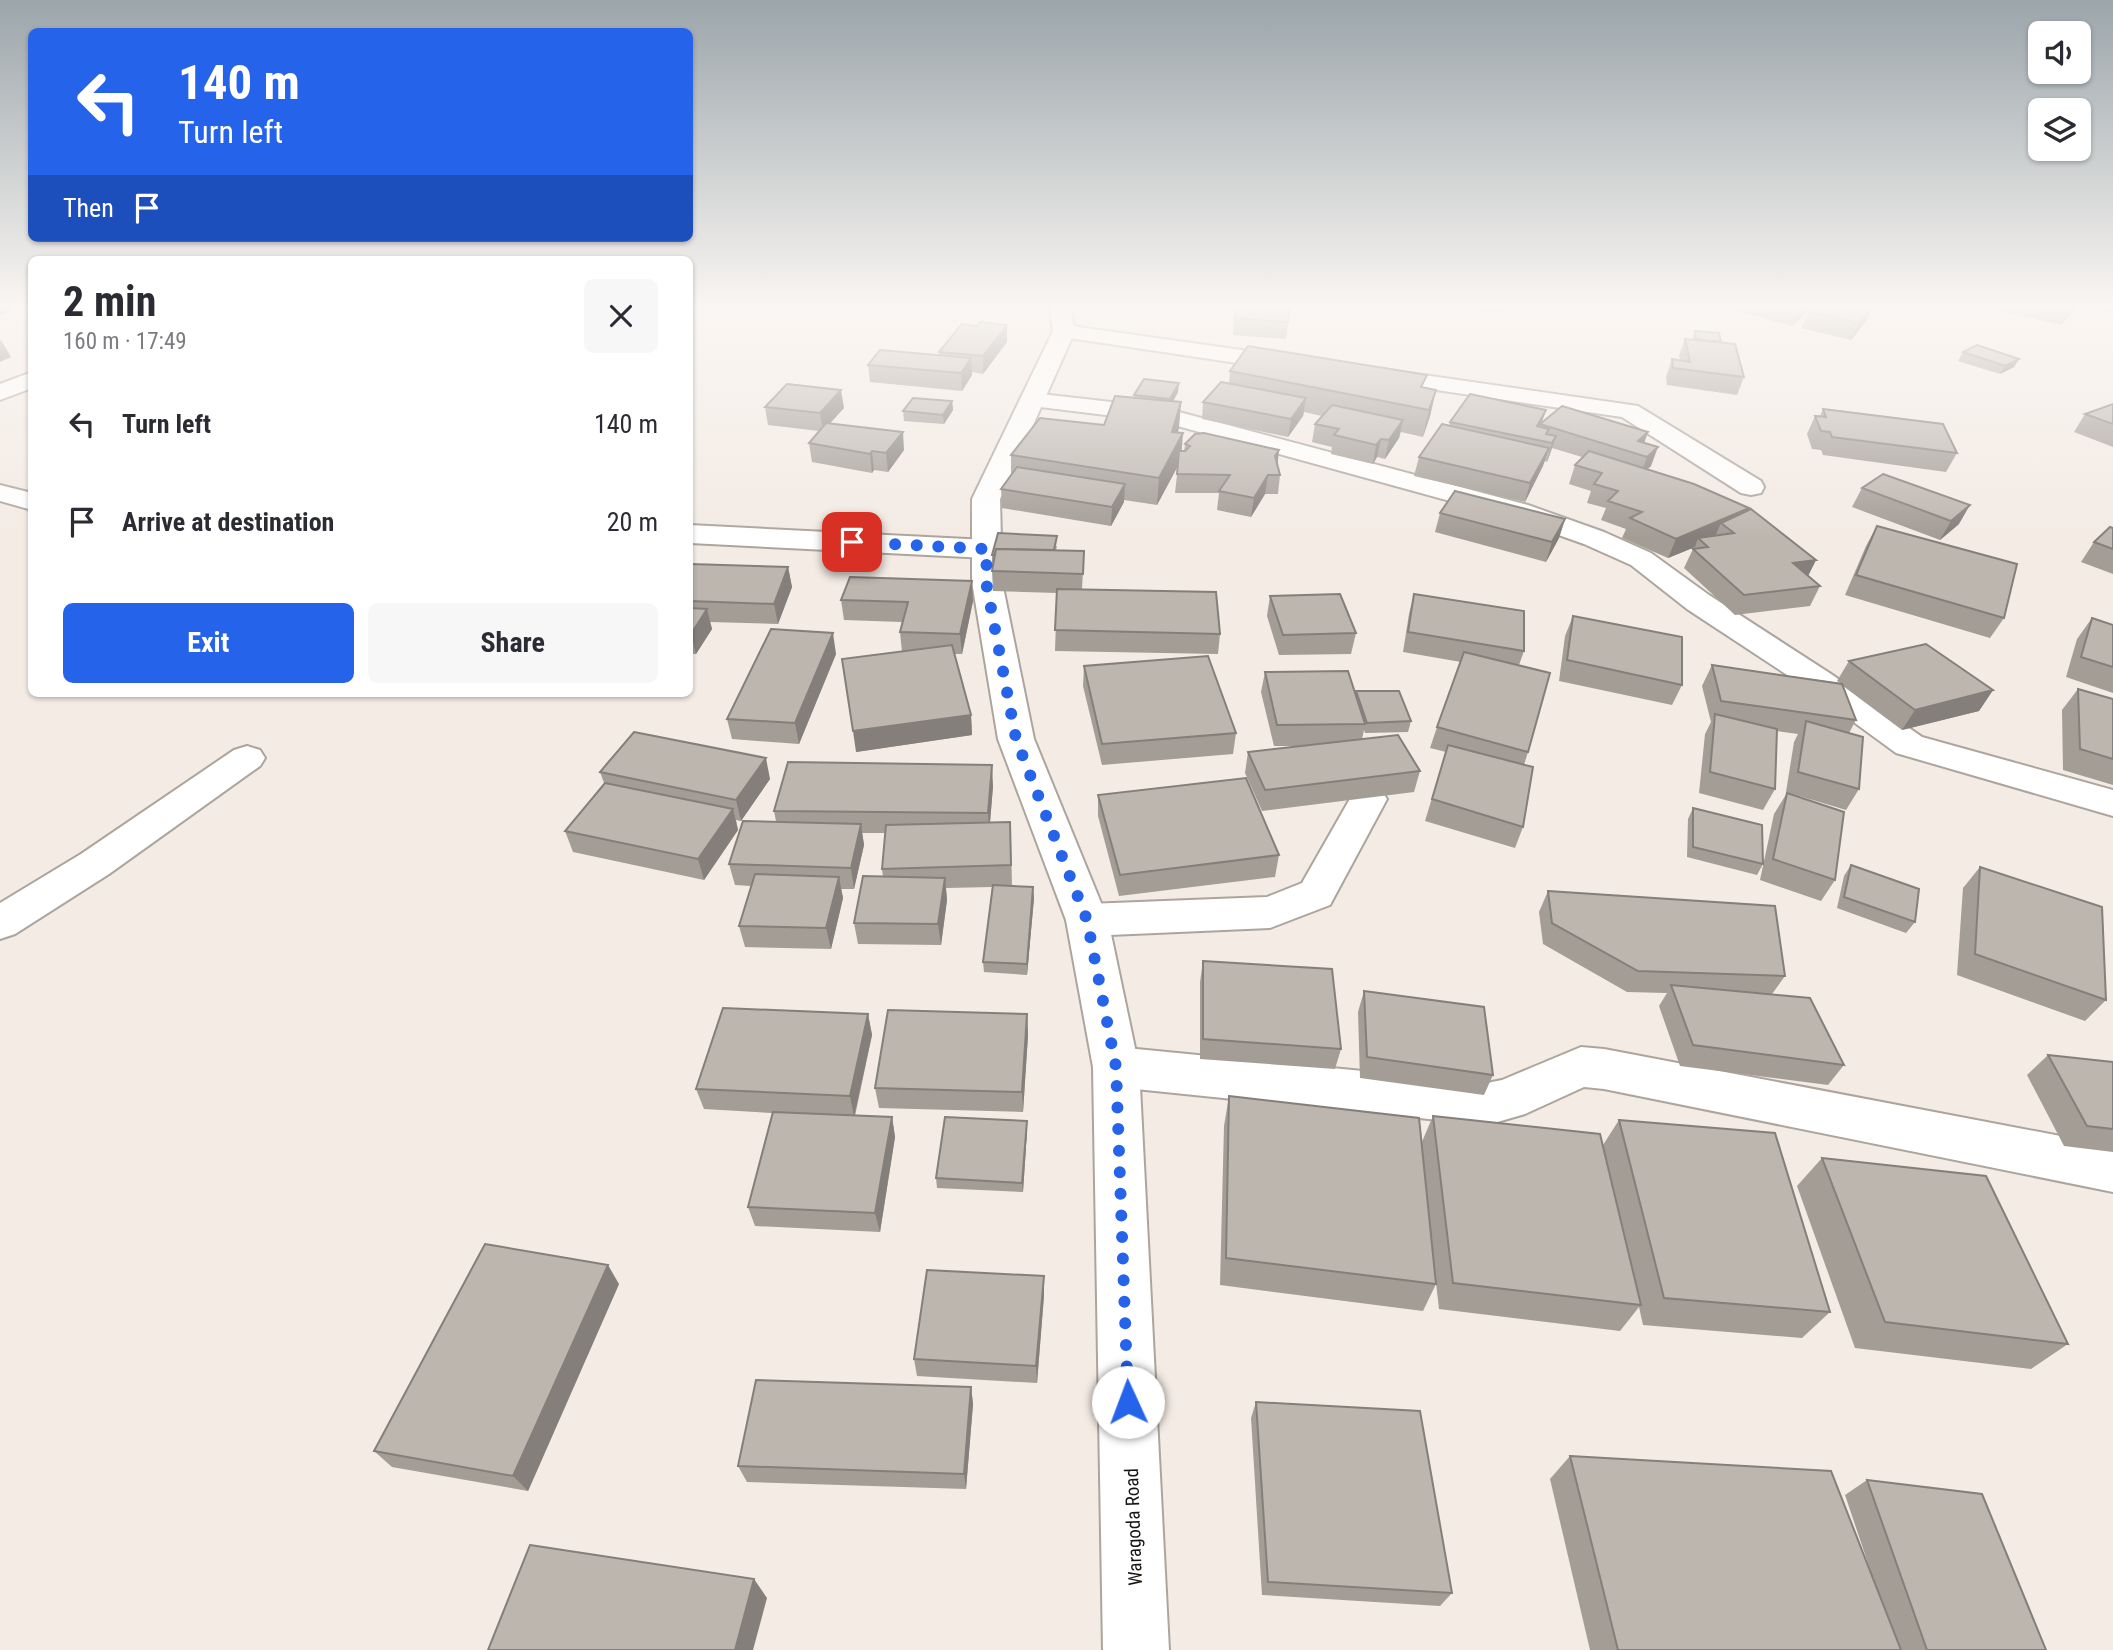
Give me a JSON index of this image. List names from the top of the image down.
{
  "streets": {
    "street": ["Waragoda Road"]
  },
  "page": {
    "turn": ["140 m", "Turn left"],
    "then": "Then",
    "heading": ["2 min", "160 m · 17:49"],
    "list": [
      {
        "name": "Turn left",
        "value": "140 m"
      },
      {
        "name": "Arrive at destination",
        "value": "20 m"
      }
    ],
    "buttons": ["Exit", "Share"]
  }
}
